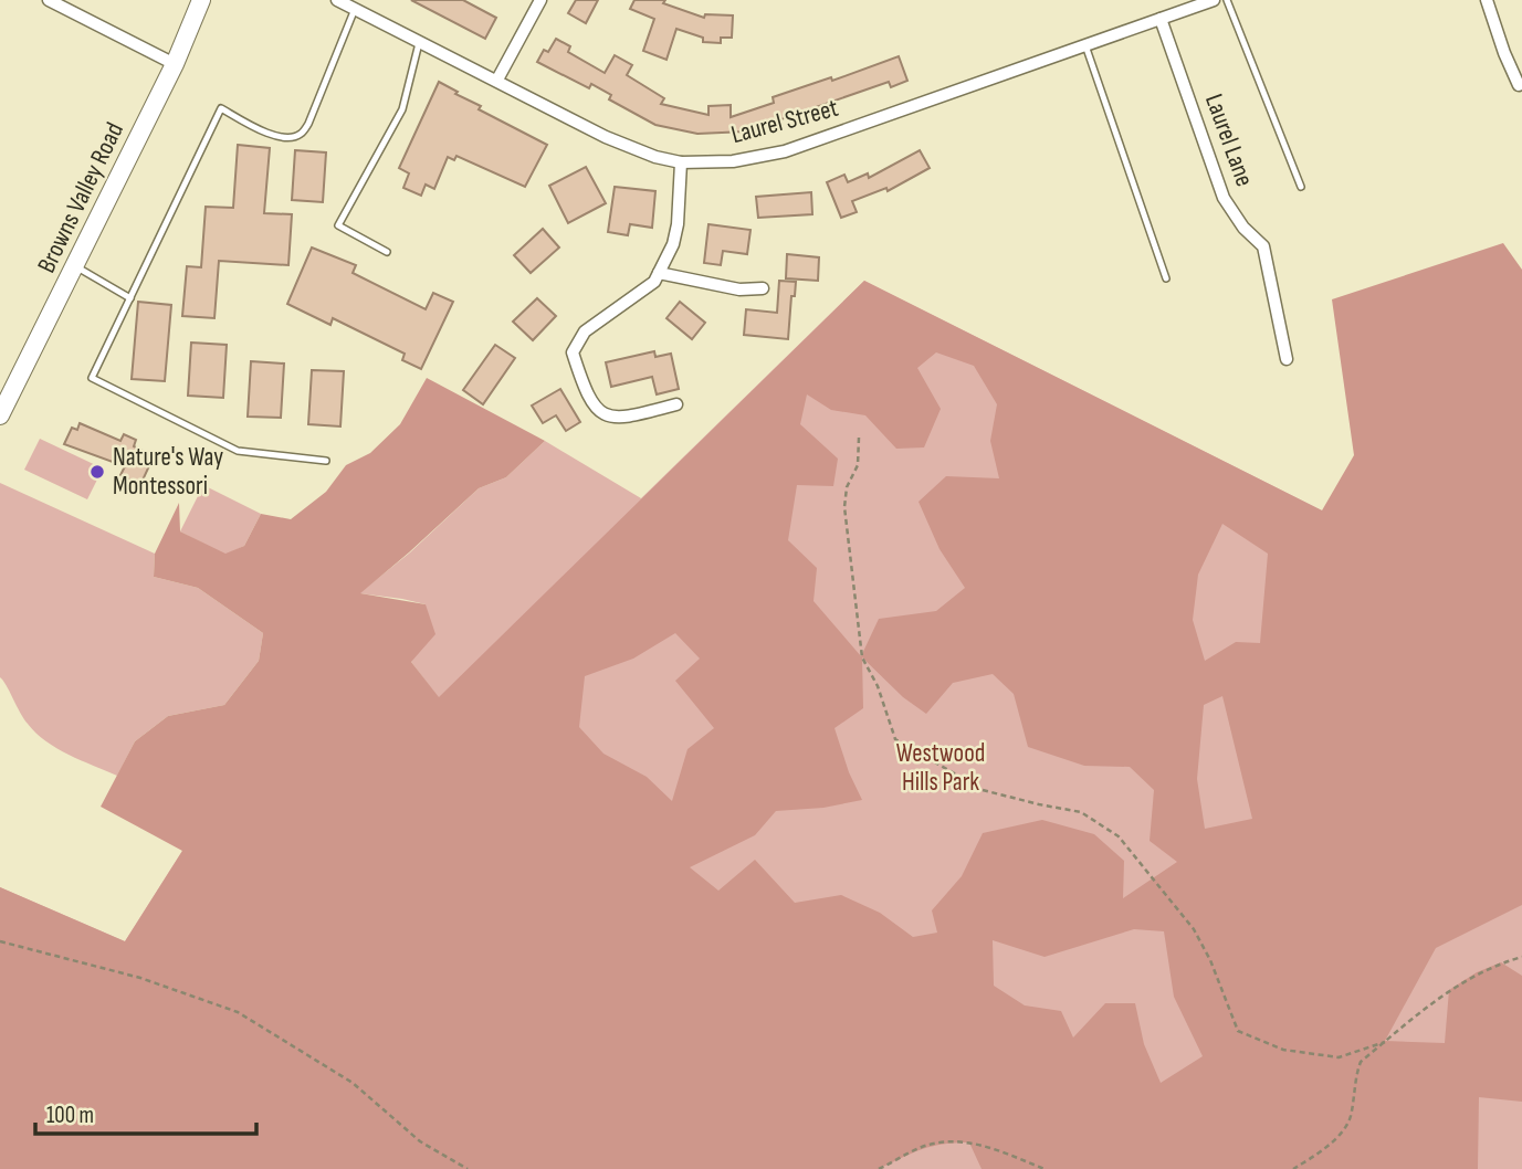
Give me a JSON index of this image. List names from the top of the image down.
{
  "streets": {
    "main road": ["Browns Valley Road"],
    "street": ["Laurel Street", "Laurel Lane"]
  },
  "crossings": [
    ["Laurel Street", "Laurel Lane"]
  ],
  "parks": ["Westwood Hills Park"],
  "places": ["Nature's Way Montessori"],
  "scale_bar": "100 m"
}
